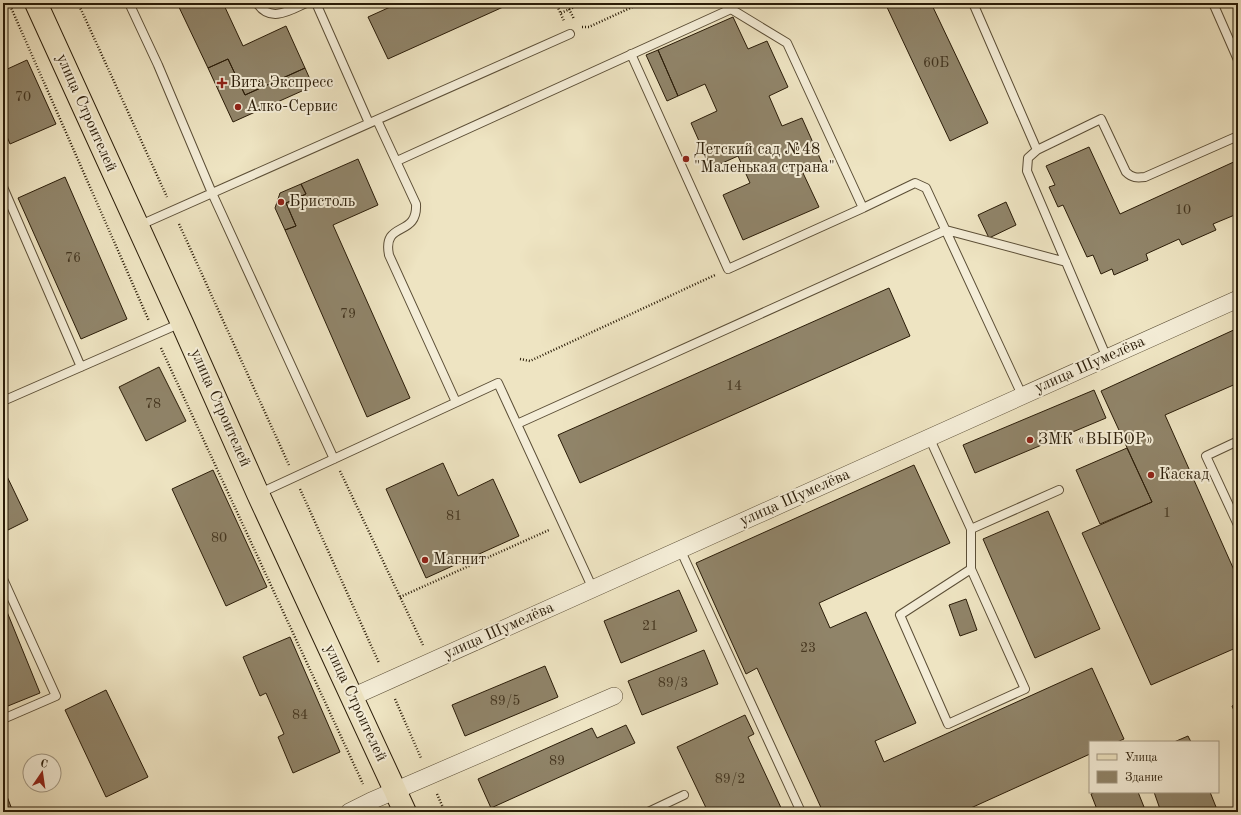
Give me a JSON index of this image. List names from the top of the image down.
{
  "streets": {
    "main road": ["улица Строителей"],
    "street": ["улица Шумелёва"]
  },
  "crossings": [
    ["улица Строителей", "улица Шумелёва"]
  ],
  "places": {
    "health": ["Вита Экспресс"],
    "other": [
      "Алко-Сервис",
      "Детский сад №48 \"Маленькая страна\"",
      "Бристоль",
      "ЗМК «ВЫБОР»",
      "Каскад",
      "Магнит"
    ]
  },
  "house_numbers": [
    "60Б",
    "70",
    "10",
    "76",
    "79",
    "14",
    "78",
    "1",
    "81",
    "80",
    "21",
    "23",
    "89/3",
    "89/5",
    "84",
    "89",
    "89/2"
  ],
  "legend": ["Улица", "Здание"],
  "north": "top"
}
